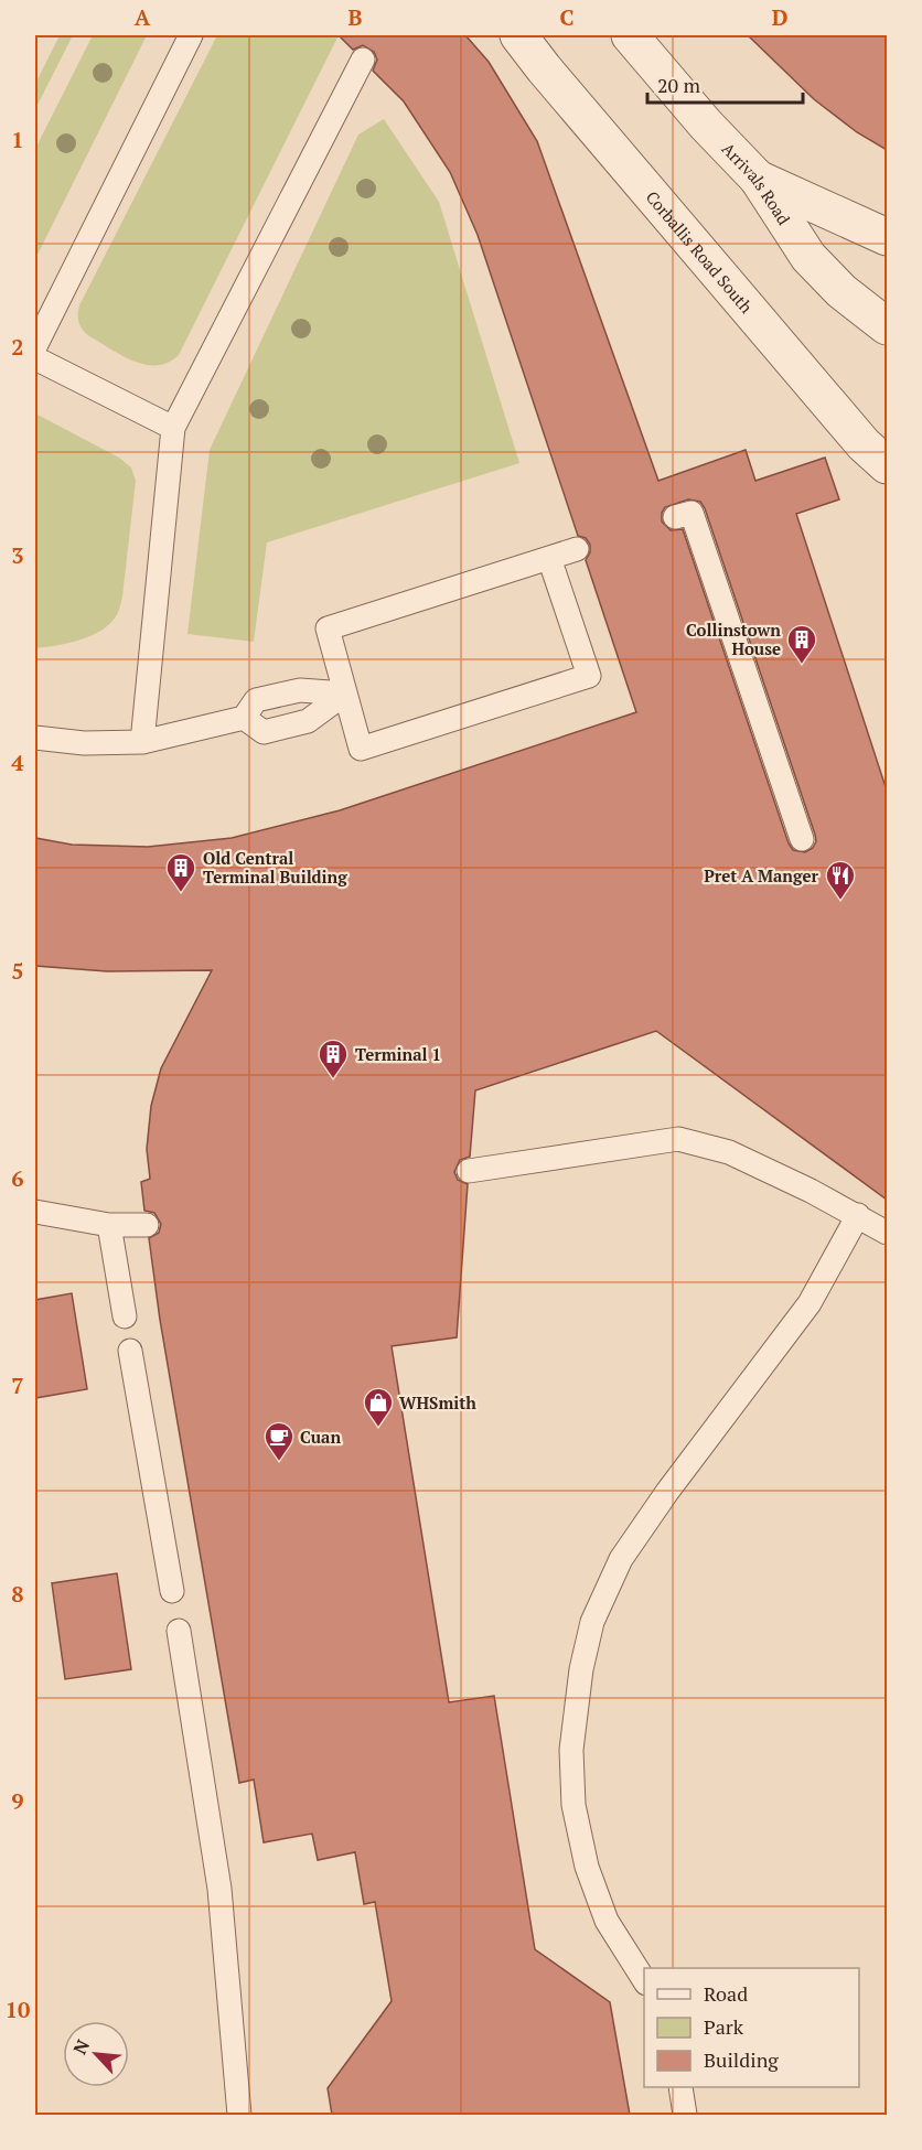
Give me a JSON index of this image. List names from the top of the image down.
{
  "streets": {
    "street": ["Arrivals Road", "Corballis Road South"]
  },
  "places": {
    "building": ["Collinstown House", "Old Central Terminal Building", "Terminal 1"],
    "restaurant": ["Pret A Manger"],
    "shop": ["WHSmith"],
    "cafe": ["Cuan"]
  },
  "legend": ["Road", "Park", "Building"],
  "scale_bar": "20 m",
  "north": "top left",
  "grid": {
    "columns": [
      "A",
      "B",
      "C",
      "D"
    ],
    "rows": [
      "1",
      "2",
      "3",
      "4",
      "5",
      "6",
      "7",
      "8",
      "9",
      "10"
    ]
  }
}
